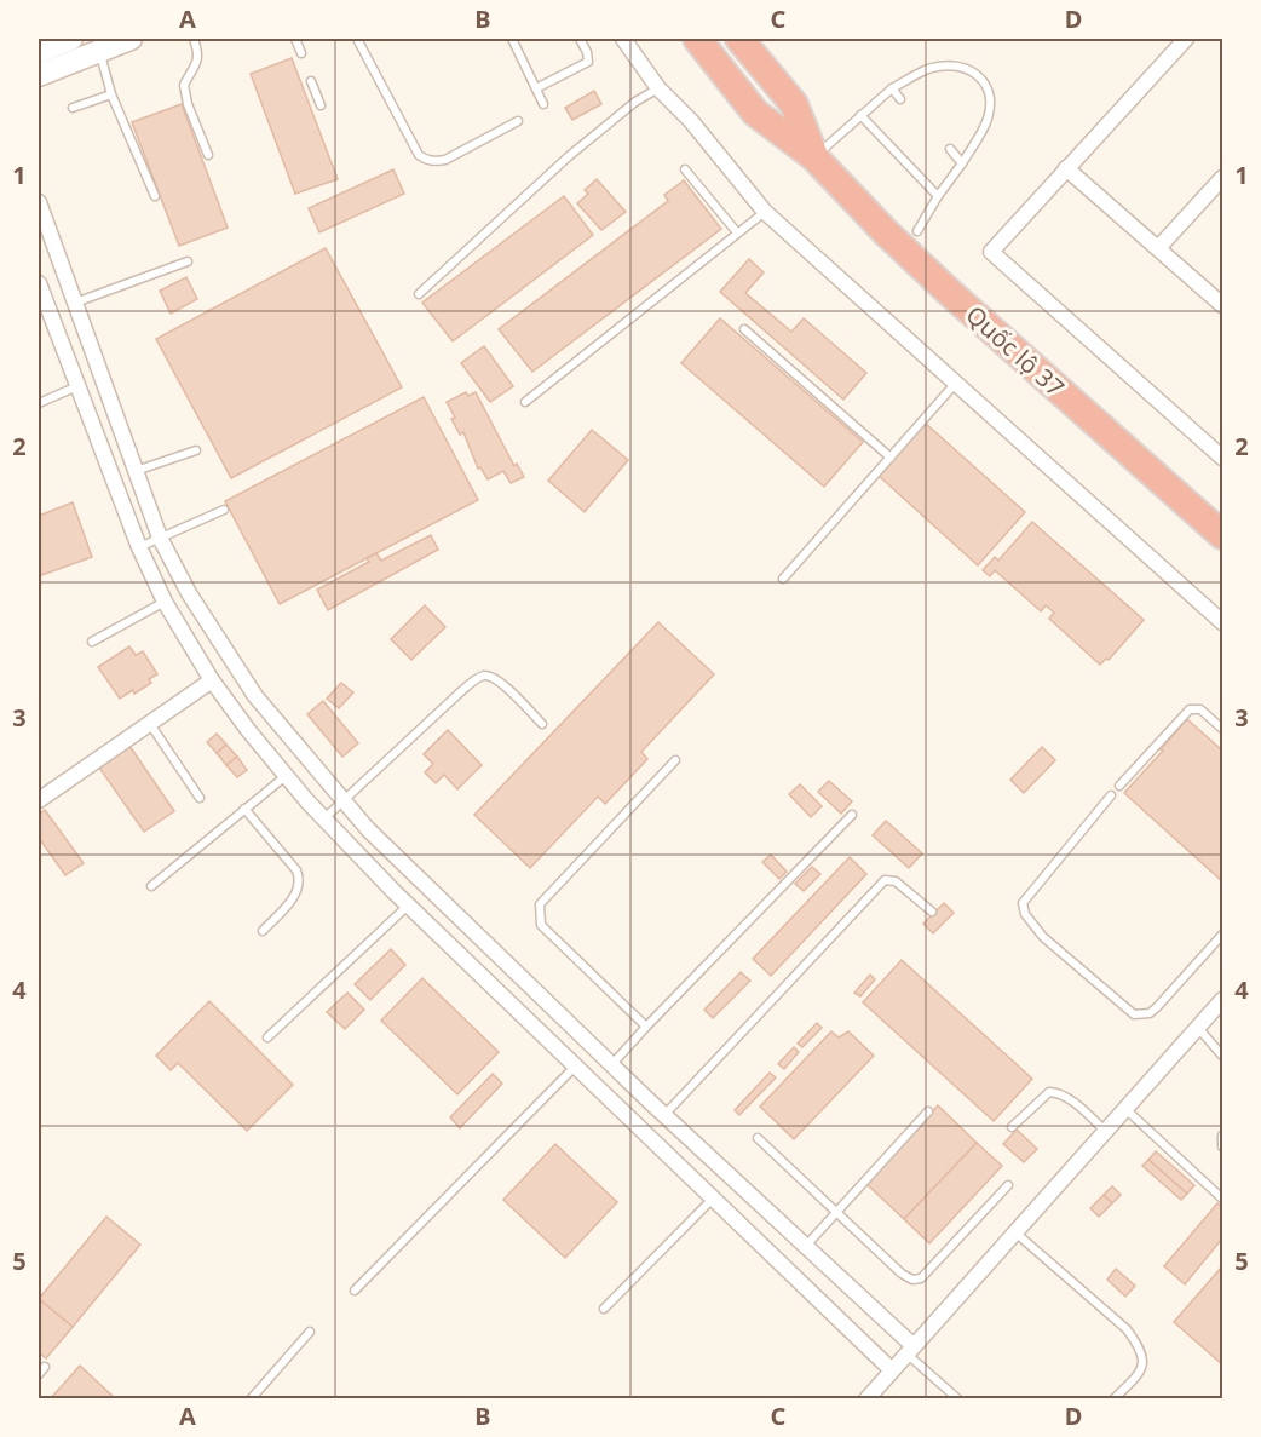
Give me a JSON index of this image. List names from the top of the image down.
{
  "streets": {
    "highway": ["Quốc lộ 37"]
  },
  "grid": {
    "columns": [
      "A",
      "B",
      "C",
      "D"
    ],
    "rows": [
      "1",
      "2",
      "3",
      "4",
      "5"
    ]
  }
}
